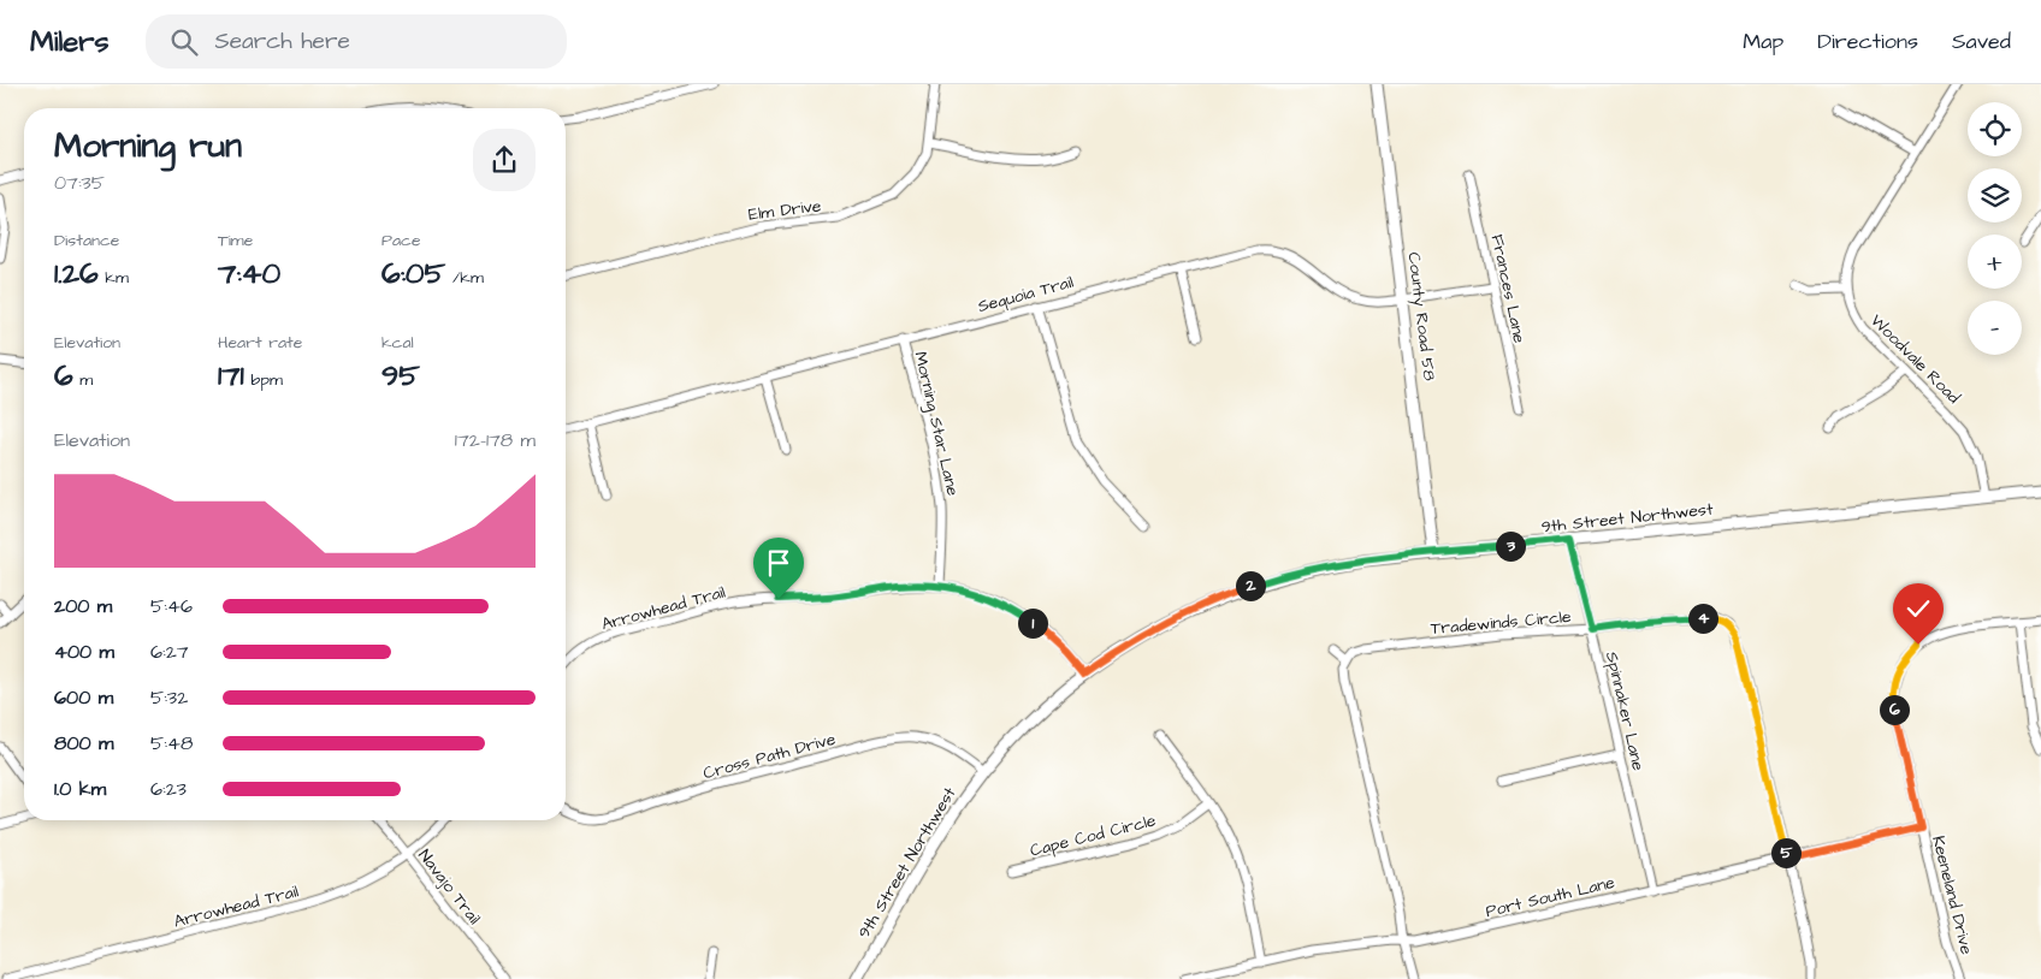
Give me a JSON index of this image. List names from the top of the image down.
{
  "streets": {
    "street": [
      "Elm Drive",
      "Frances Lane",
      "Sequoia Trail",
      "County Road 58",
      "Woodvale Road",
      "Morning Star Lane",
      "9th Street Northwest",
      "Arrowhead Trail",
      "Tradewinds Circle",
      "Spinnaker Lane",
      "Cross Path Drive",
      "Cape Cod Circle",
      "Navajo Trail",
      "Keeneland Drive",
      "Port South Lane"
    ]
  },
  "crossings": [
    ["Frances Lane", "Sequoia Trail"],
    ["Sequoia Trail", "County Road 58"],
    ["Sequoia Trail", "Morning Star Lane"],
    ["County Road 58", "9th Street Northwest"],
    ["Woodvale Road", "9th Street Northwest"],
    ["Morning Star Lane", "Arrowhead Trail"],
    ["9th Street Northwest", "Arrowhead Trail"],
    ["9th Street Northwest", "Spinnaker Lane"],
    ["9th Street Northwest", "Cross Path Drive"],
    ["Arrowhead Trail", "Navajo Trail"],
    ["Tradewinds Circle", "Spinnaker Lane"],
    ["Tradewinds Circle", "Port South Lane"],
    ["Spinnaker Lane", "Port South Lane"],
    ["Keeneland Drive", "Port South Lane"]
  ],
  "page": {
    "header": "Milers",
    "search": "Search here",
    "nav": ["Map", "Directions", "Saved"],
    "map_buttons": ["+", "−"],
    "heading": ["Morning run", "07:35"],
    "stats": [
      ["Distance", "1.26 km"],
      ["Time", "7:40"],
      ["Pace", "6:05 /km"],
      ["Elevation", "6 m"],
      ["Heart rate", "171 bpm"],
      ["kcal", "95"]
    ],
    "chart": ["Elevation", "172–178 m"],
    "pins": [
      "3",
      "2",
      "4",
      "1",
      "6",
      "5"
    ],
    "list": [
      {
        "name": "200 m",
        "note": "5:46"
      },
      {
        "name": "400 m",
        "note": "6:27"
      },
      {
        "name": "600 m",
        "note": "5:32"
      },
      {
        "name": "800 m",
        "note": "5:48"
      },
      {
        "name": "1.0 km",
        "note": "6:23"
      }
    ]
  }
}
